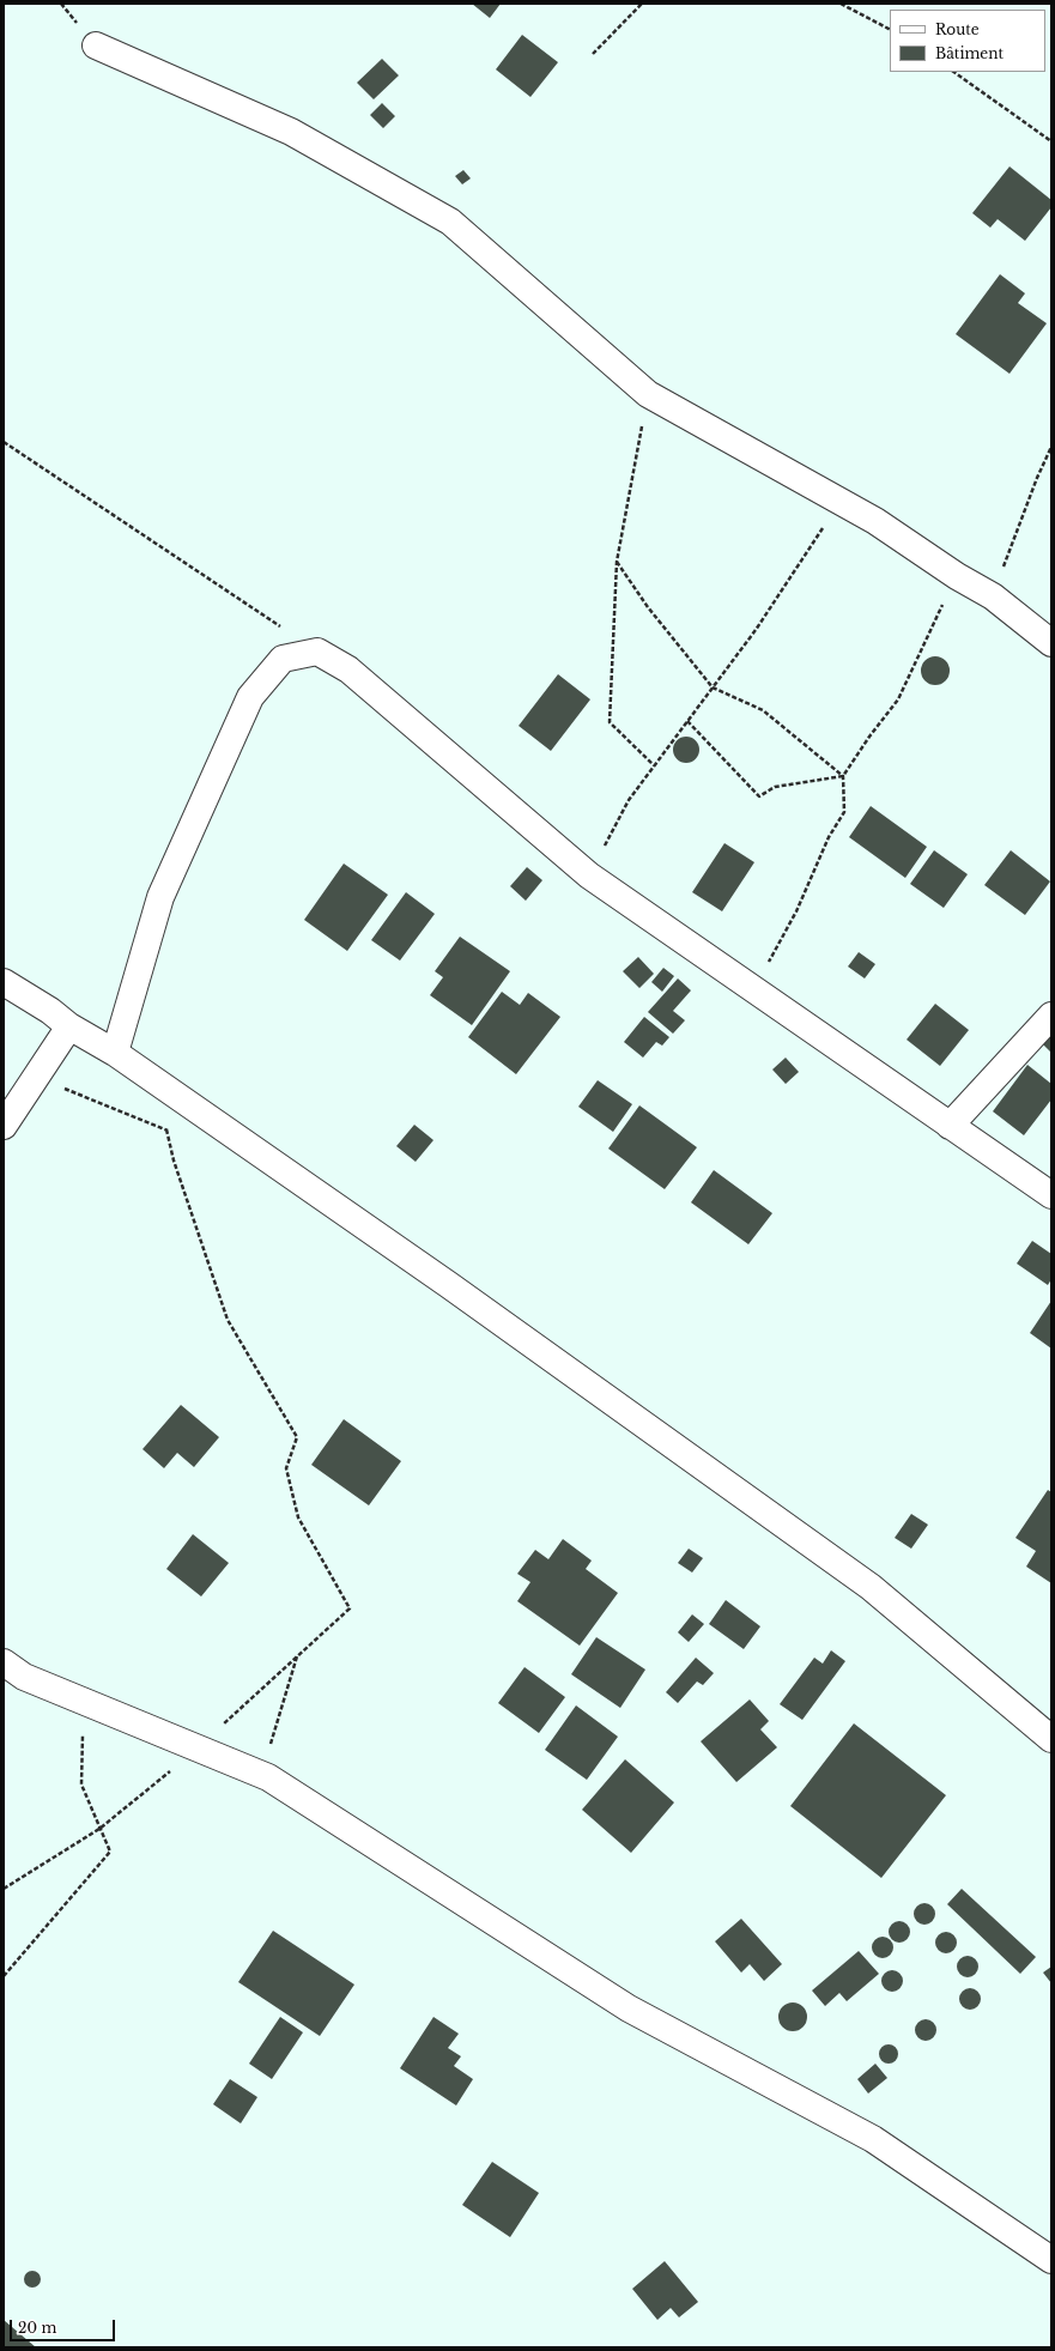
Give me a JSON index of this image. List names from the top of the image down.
{
  "legend": ["Route", "Bâtiment"],
  "scale_bar": "20 m"
}
